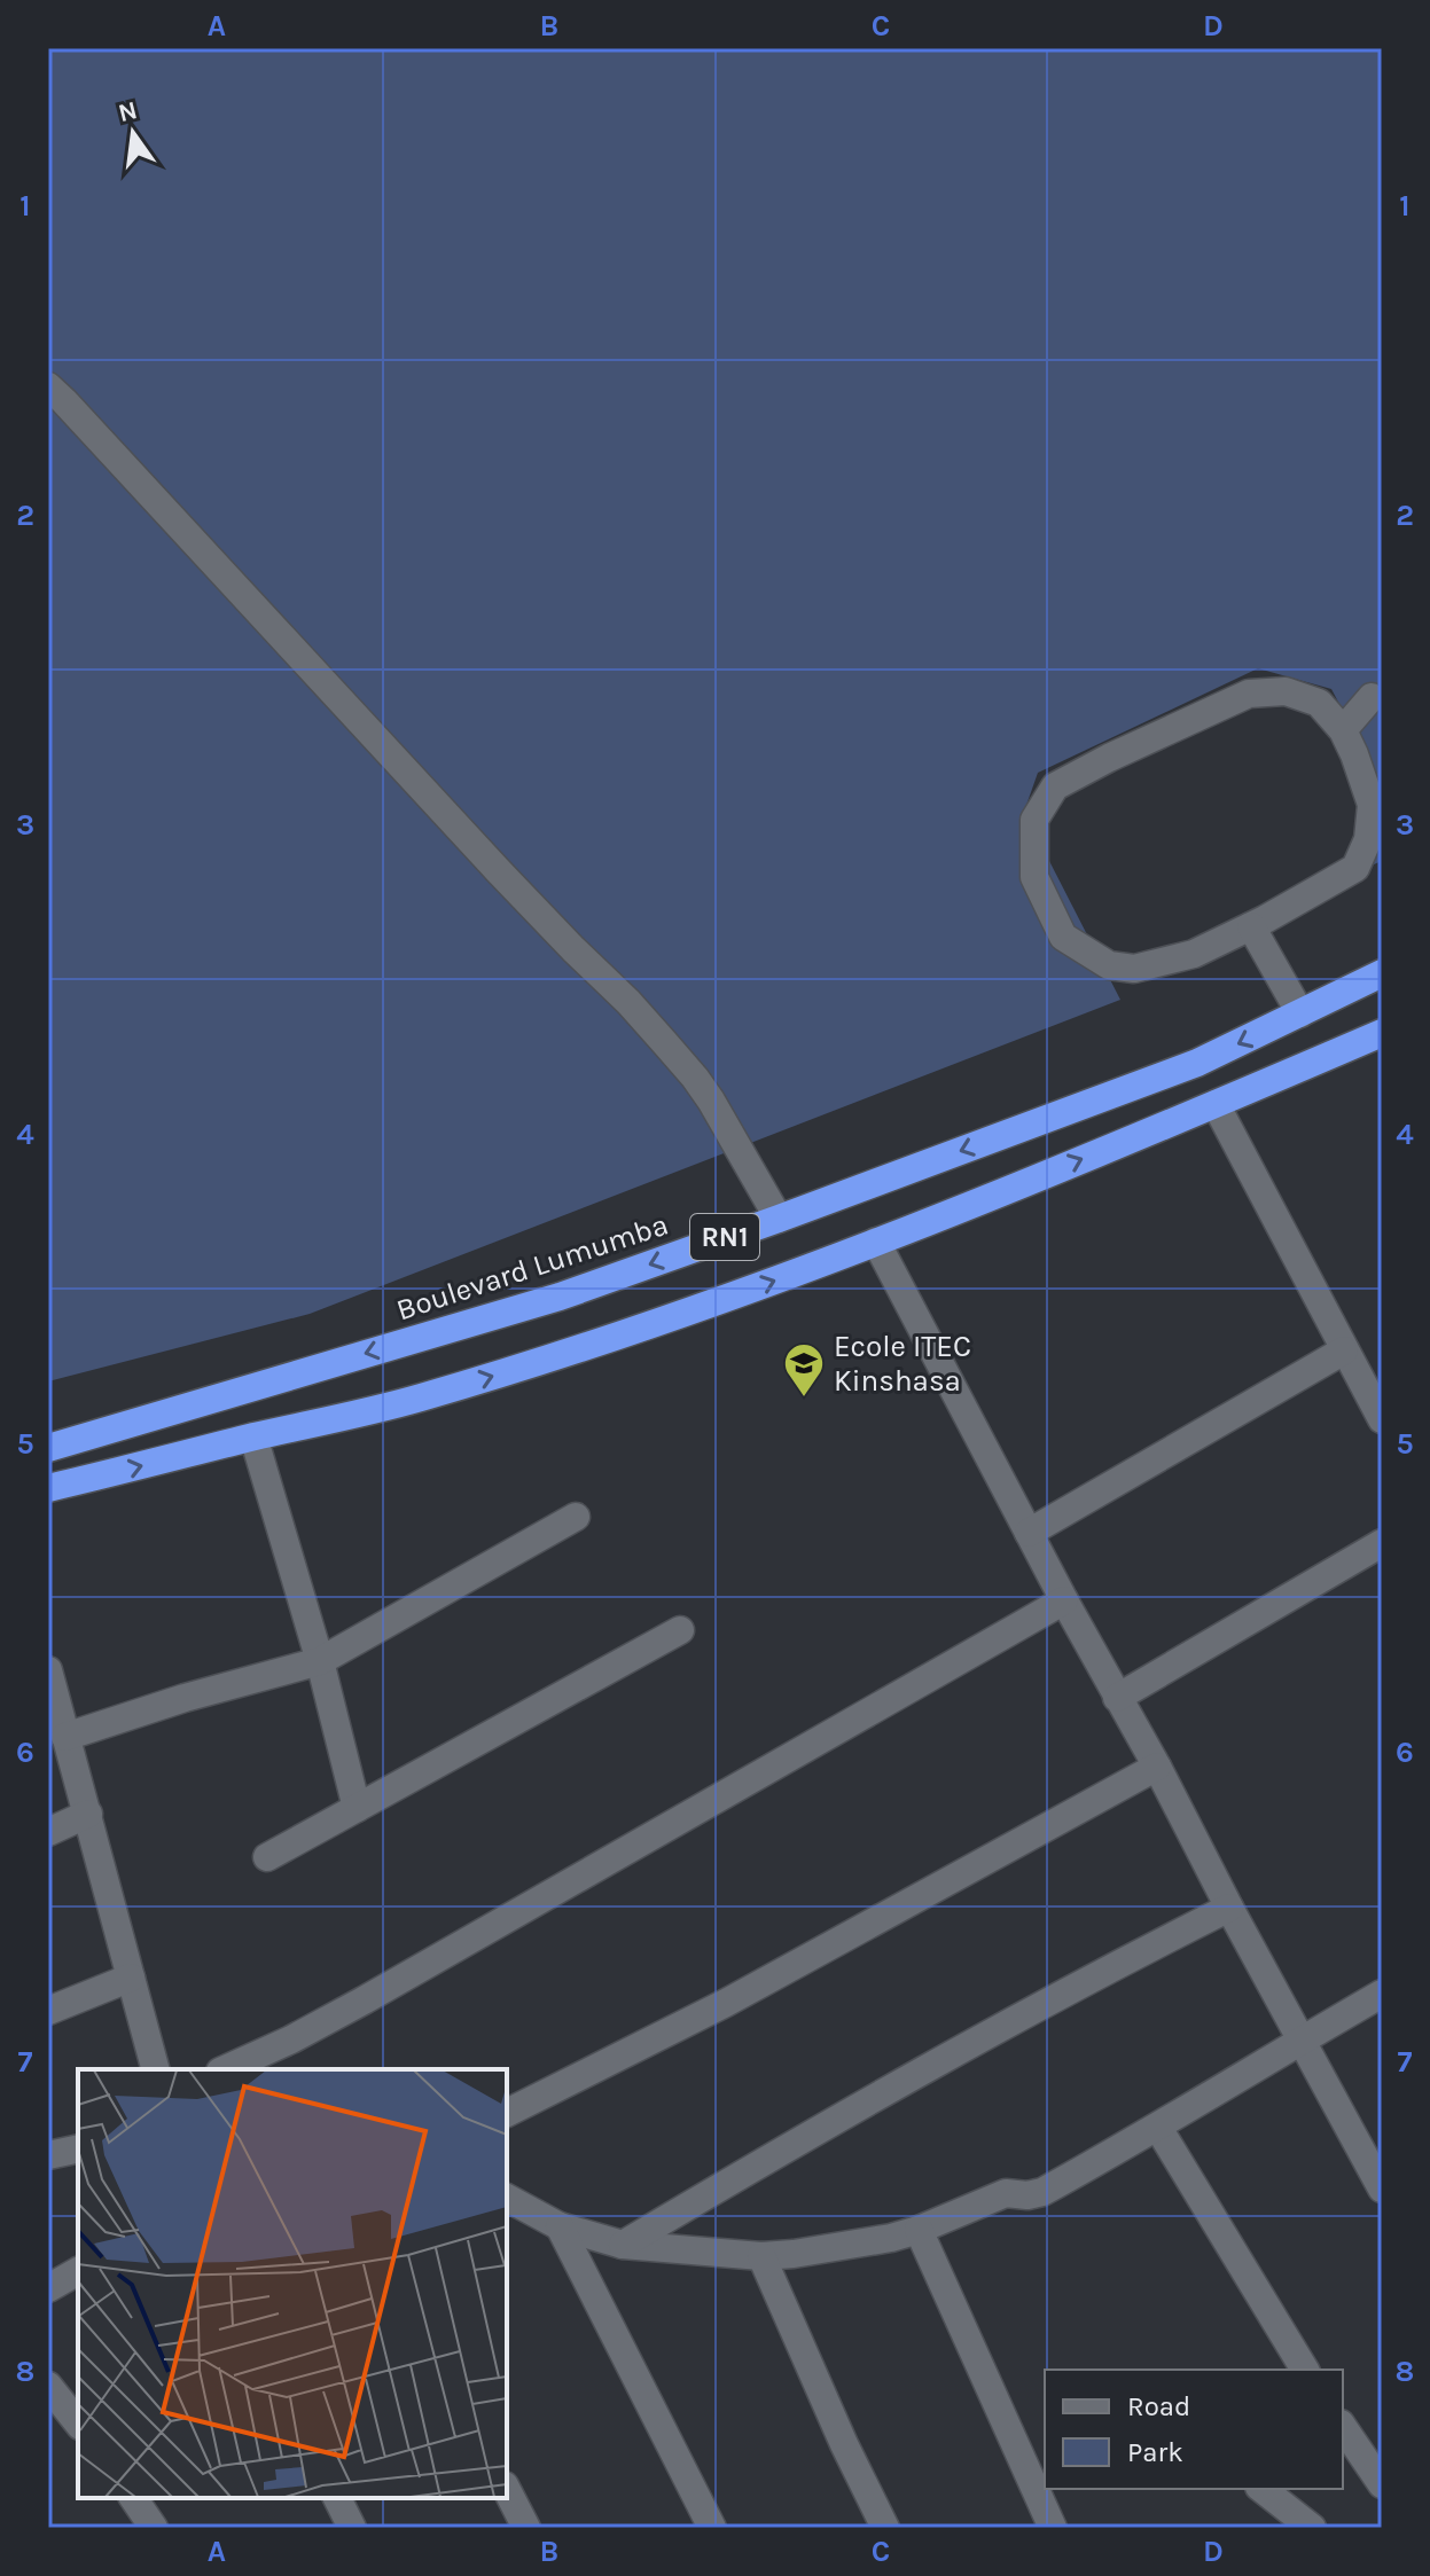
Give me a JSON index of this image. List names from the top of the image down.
{
  "streets": {
    "highway": ["RN1", "Boulevard Lumumba"]
  },
  "places": {
    "school or university": ["Ecole ITEC Kinshasa"]
  },
  "legend": ["Road", "Park"],
  "north": "top",
  "grid": {
    "columns": [
      "A",
      "B",
      "C",
      "D"
    ],
    "rows": [
      "1",
      "2",
      "3",
      "4",
      "5",
      "6",
      "7",
      "8"
    ]
  }
}
